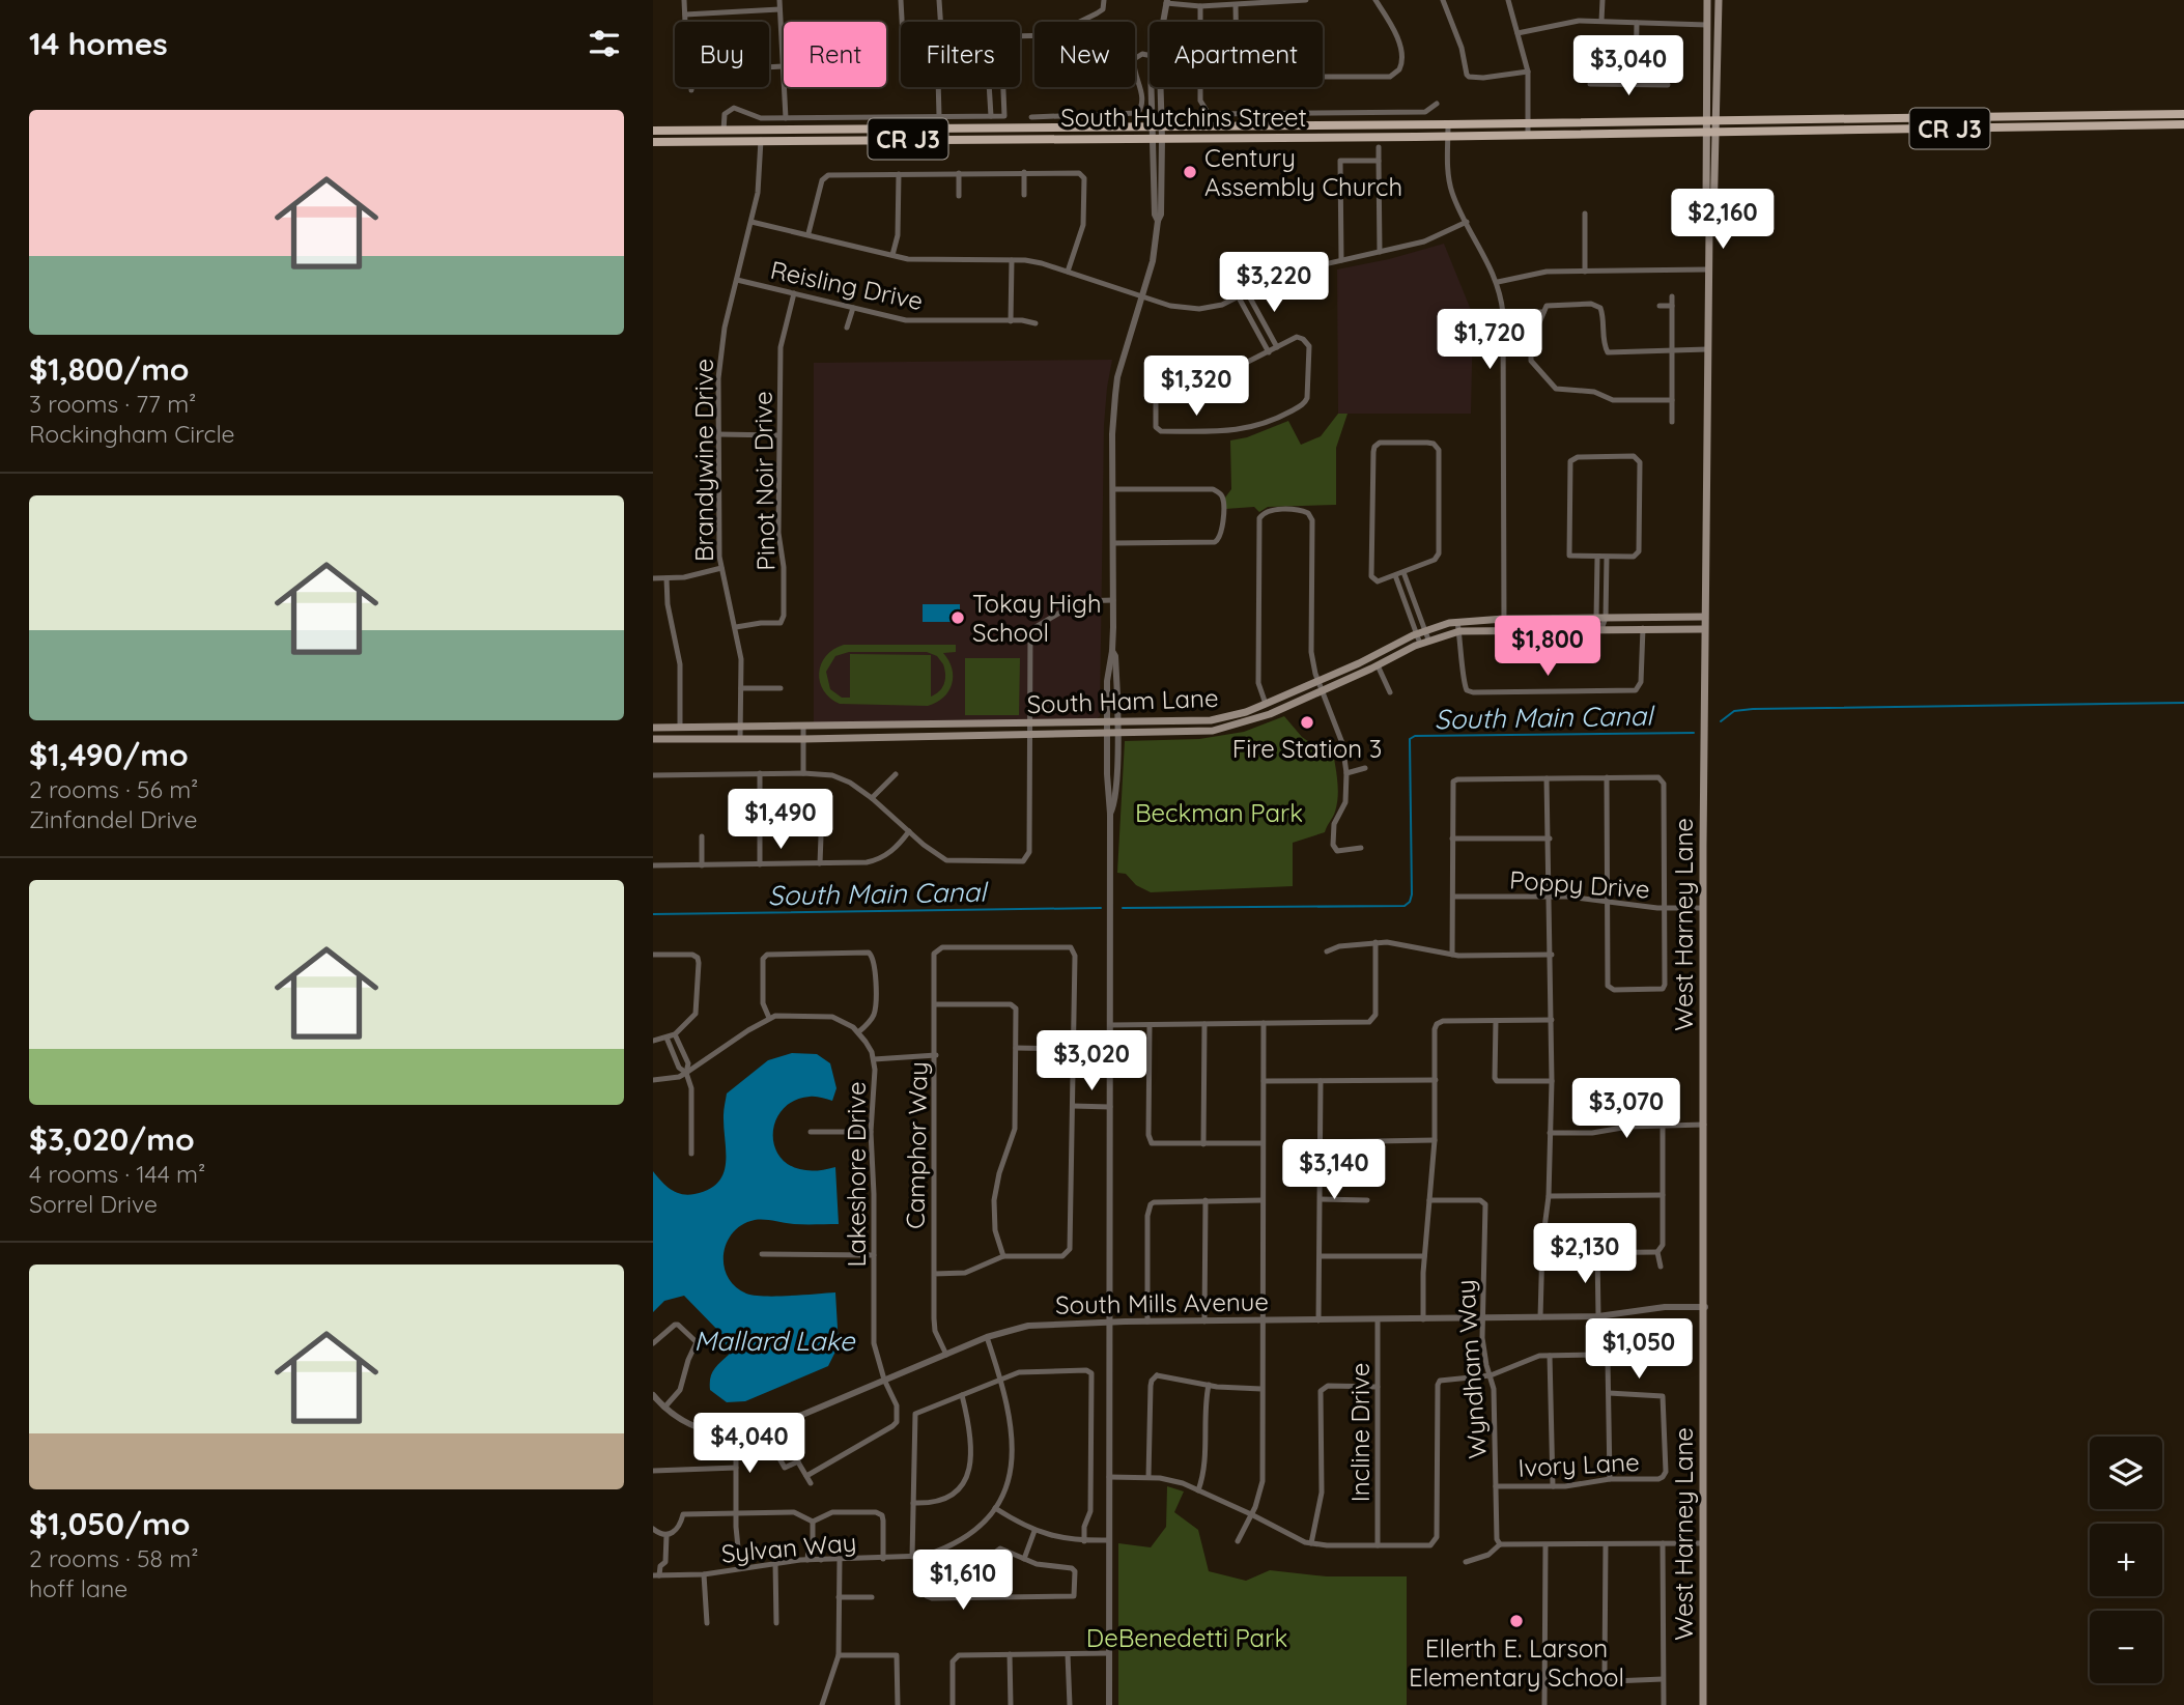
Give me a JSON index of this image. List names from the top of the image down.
{
  "streets": {
    "main road": [
      "South Hutchins Street",
      "CR J3",
      "South Ham Lane",
      "West Harney Lane"
    ],
    "street": [
      "Reisling Drive",
      "Brandywine Drive",
      "Pinot Noir Drive",
      "Poppy Drive",
      "Camphor Way",
      "Lakeshore Drive",
      "South Mills Avenue",
      "Wyndham Way",
      "Incline Drive",
      "Ivory Lane",
      "Sylvan Way"
    ]
  },
  "crossings": [
    ["South Hutchins Street", "CR J3"],
    ["South Hutchins Street", "Brandywine Drive"],
    ["South Hutchins Street", "West Harney Lane"],
    ["CR J3", "West Harney Lane"],
    ["Reisling Drive", "Brandywine Drive"],
    ["Reisling Drive", "Pinot Noir Drive"],
    ["Brandywine Drive", "Pinot Noir Drive"],
    ["Brandywine Drive", "South Ham Lane"],
    ["South Ham Lane", "West Harney Lane"],
    ["Poppy Drive", "West Harney Lane"],
    ["West Harney Lane", "South Mills Avenue"],
    ["Camphor Way", "South Mills Avenue"],
    ["Lakeshore Drive", "South Mills Avenue"],
    ["South Mills Avenue", "Wyndham Way"],
    ["South Mills Avenue", "Incline Drive"],
    ["South Mills Avenue", "Sylvan Way"],
    ["Wyndham Way", "Ivory Lane"]
  ],
  "water": ["South Main Canal", "Mallard Lake"],
  "parks": ["Beckman Park", "DeBenedetti Park"],
  "places": [
    "Century Assembly Church",
    "Tokay High School",
    "Fire Station 3",
    "Ellerth E. Larson Elementary School"
  ],
  "page": {
    "heading": "14 homes",
    "chip": [
      "Buy",
      "Rent",
      "Filters",
      "New",
      "Apartment"
    ],
    "price": [
      "$3,040",
      "$2,160",
      "$3,220",
      "$1,720",
      "$1,320",
      "$1,800",
      "$1,490",
      "$3,020",
      "$3,070",
      "$3,140",
      "$2,130",
      "$1,050",
      "$4,040",
      "$1,610"
    ],
    "list": [
      {
        "name": "$1,800/mo",
        "note": "3 rooms · 77 m² · Rockingham Circle"
      },
      {
        "name": "$1,490/mo",
        "note": "2 rooms · 56 m² · Zinfandel Drive"
      },
      {
        "name": "$3,020/mo",
        "note": "4 rooms · 144 m² · Sorrel Drive"
      },
      {
        "name": "$1,050/mo",
        "note": "2 rooms · 58 m² · hoff lane"
      }
    ],
    "map_buttons": ["+", "−"]
  }
}
